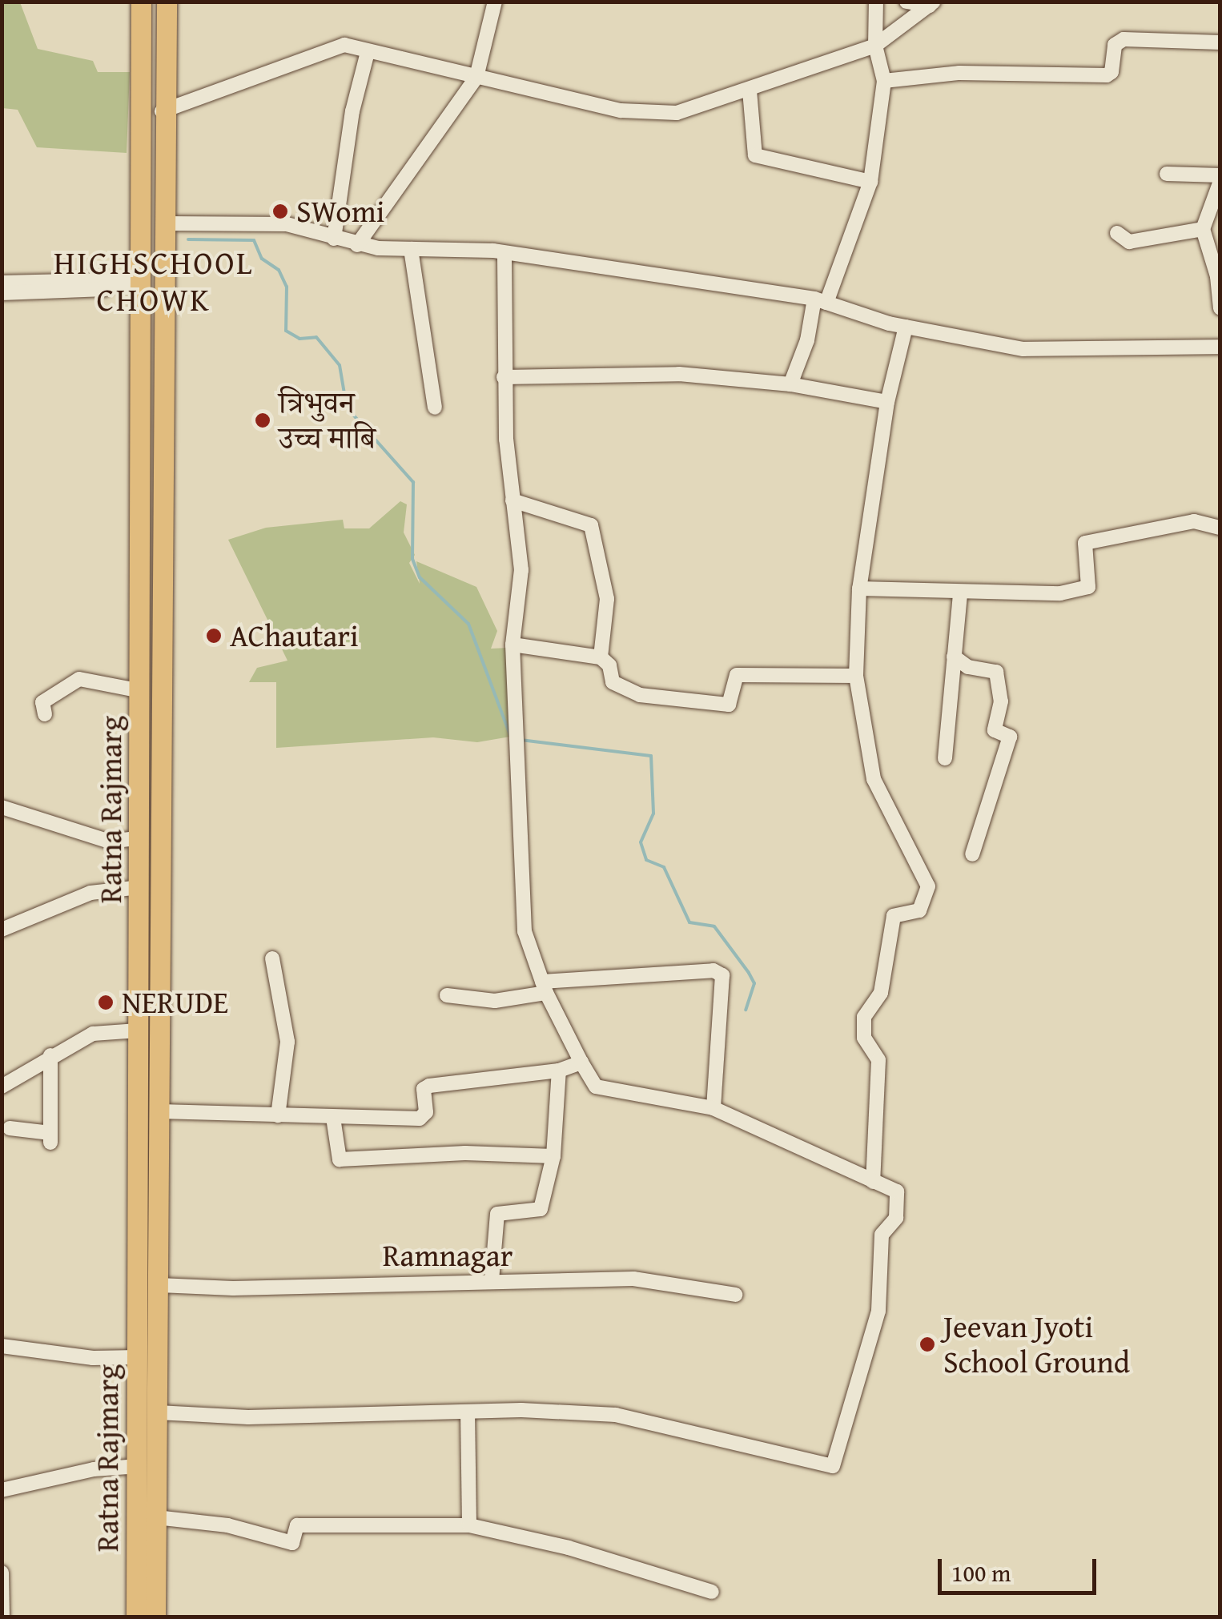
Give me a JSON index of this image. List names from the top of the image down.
{
  "streets": {
    "highway": ["Ratna Rajmarg"],
    "street": ["Ramnagar"]
  },
  "crossings": [
    ["Ratna Rajmarg", "Ramnagar"]
  ],
  "districts": ["HIGHSCHOOL CHOWK"],
  "places": [
    "SWomi",
    "त्रिभुवन उच्च माबि",
    "AChautari",
    "NERUDE",
    "Jeevan Jyoti School Ground"
  ],
  "scale_bar": "100 m"
}
